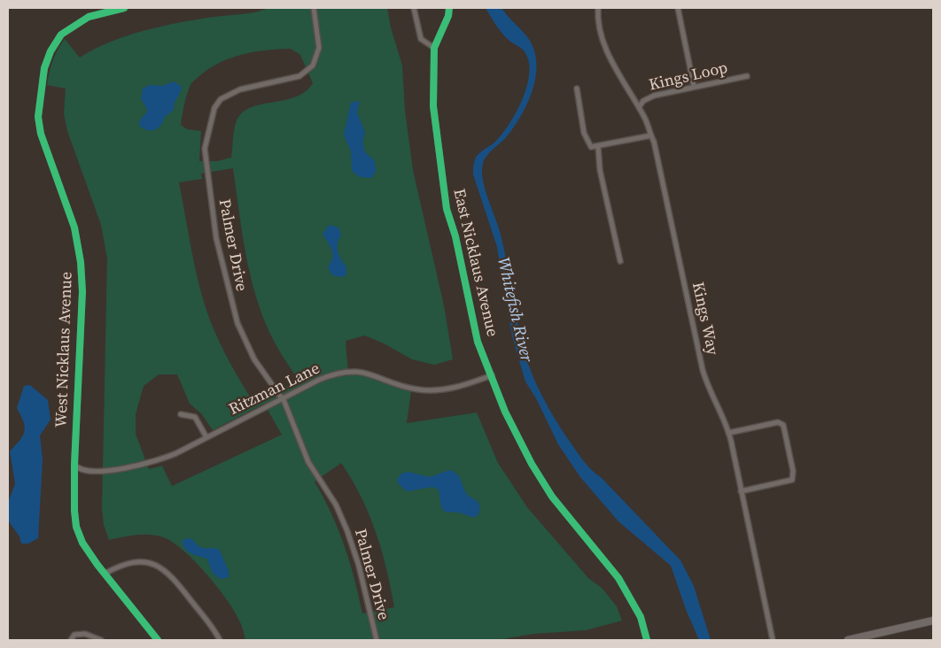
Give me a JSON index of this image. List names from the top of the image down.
{
  "streets": {
    "street": [
      "Kings Loop",
      "Palmer Drive",
      "East Nicklaus Avenue",
      "Kings Way",
      "West Nicklaus Avenue",
      "Ritzman Lane"
    ]
  },
  "crossings": [
    ["Kings Loop", "Kings Way"],
    ["Palmer Drive", "Ritzman Lane"],
    ["East Nicklaus Avenue", "Ritzman Lane"],
    ["West Nicklaus Avenue", "Ritzman Lane"]
  ],
  "water": ["Whitefish River"]
}
